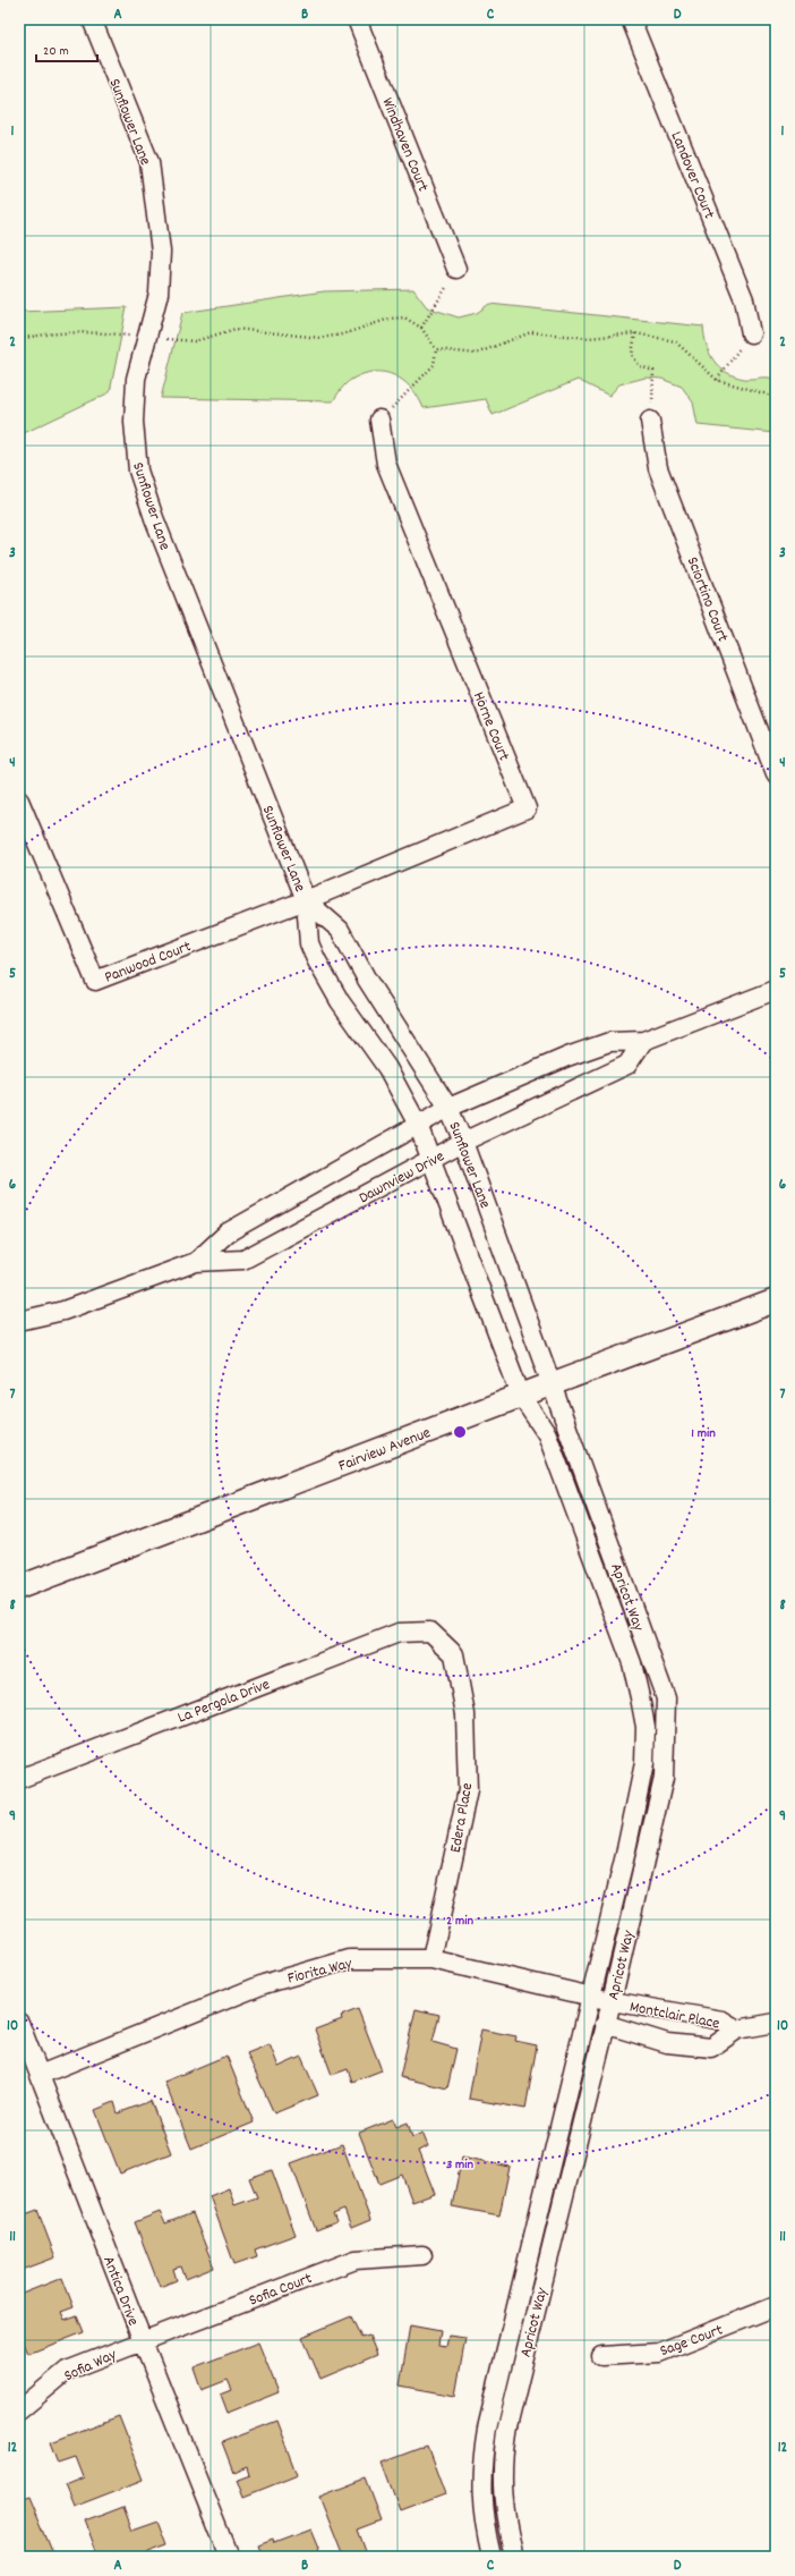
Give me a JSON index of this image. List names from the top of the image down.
{
  "streets": {
    "street": [
      "Sunflower Lane",
      "Windhaven Court",
      "Landover Court",
      "Sciortino Court",
      "Horne Court",
      "Panwood Court",
      "Dawnview Drive",
      "Fairview Avenue",
      "Apricot Way",
      "La Pergola Drive",
      "Edera Place",
      "Fiorita Way",
      "Montclair Place",
      "Sofia Court",
      "Antica Drive",
      "Sage Court",
      "Sofia Way"
    ]
  },
  "crossings": [
    ["Sunflower Lane", "Horne Court"],
    ["Sunflower Lane", "Panwood Court"],
    ["Sunflower Lane", "Dawnview Drive"],
    ["Sunflower Lane", "Fairview Avenue"],
    ["Sunflower Lane", "Apricot Way"],
    ["Horne Court", "Panwood Court"],
    ["Fairview Avenue", "Apricot Way"],
    ["Apricot Way", "Fiorita Way"],
    ["Apricot Way", "Montclair Place"],
    ["La Pergola Drive", "Edera Place"],
    ["Edera Place", "Fiorita Way"],
    ["Fiorita Way", "Montclair Place"],
    ["Fiorita Way", "Antica Drive"],
    ["Sofia Court", "Antica Drive"],
    ["Sofia Court", "Sofia Way"],
    ["Antica Drive", "Sofia Way"]
  ],
  "scale_bar": "20 m",
  "grid": {
    "columns": [
      "A",
      "B",
      "C",
      "D"
    ],
    "rows": [
      "1",
      "2",
      "3",
      "4",
      "5",
      "6",
      "7",
      "8",
      "9",
      "10",
      "11",
      "12"
    ]
  },
  "rings": ["1 min", "2 min", "3 min"]
}
